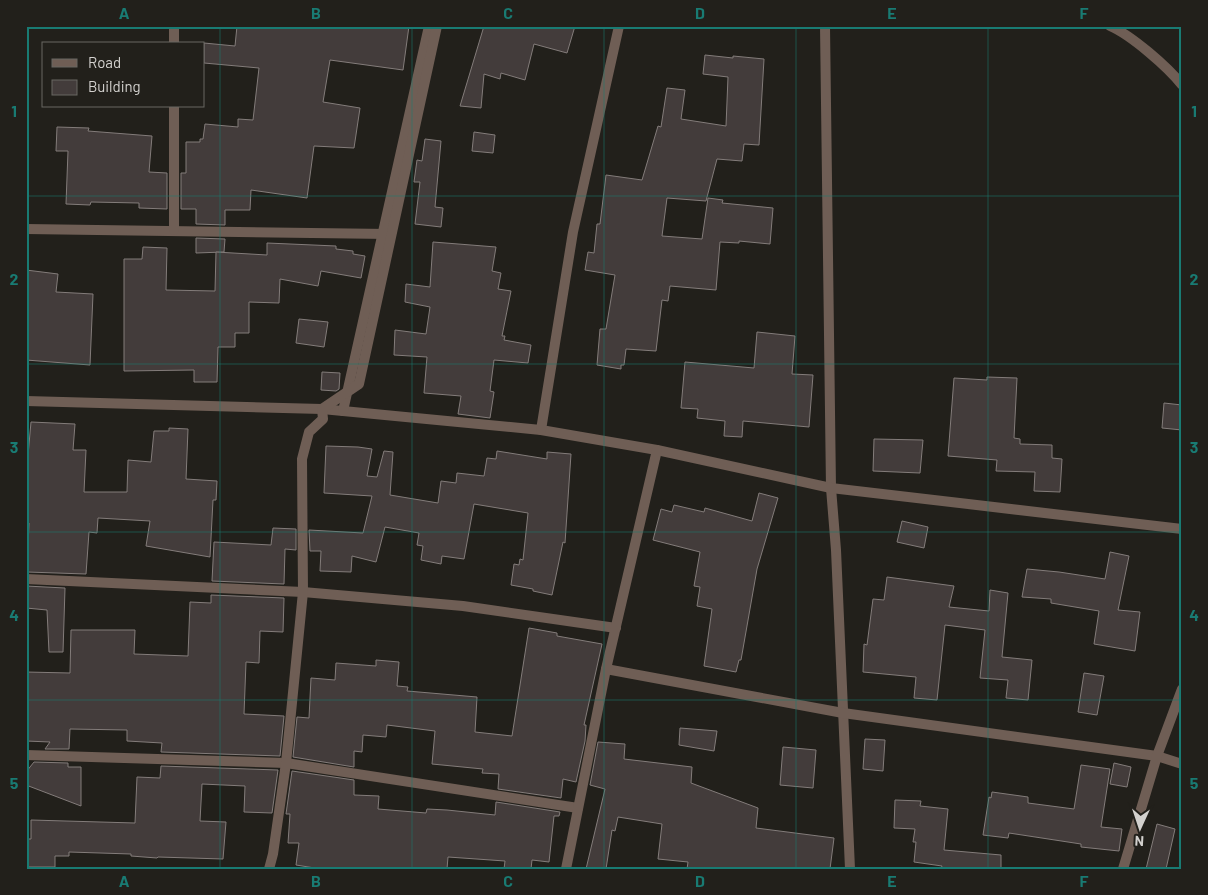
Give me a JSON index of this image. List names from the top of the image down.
{
  "legend": ["Road", "Building"],
  "north": "bottom",
  "grid": {
    "columns": [
      "A",
      "B",
      "C",
      "D",
      "E",
      "F"
    ],
    "rows": [
      "1",
      "2",
      "3",
      "4",
      "5"
    ]
  }
}
